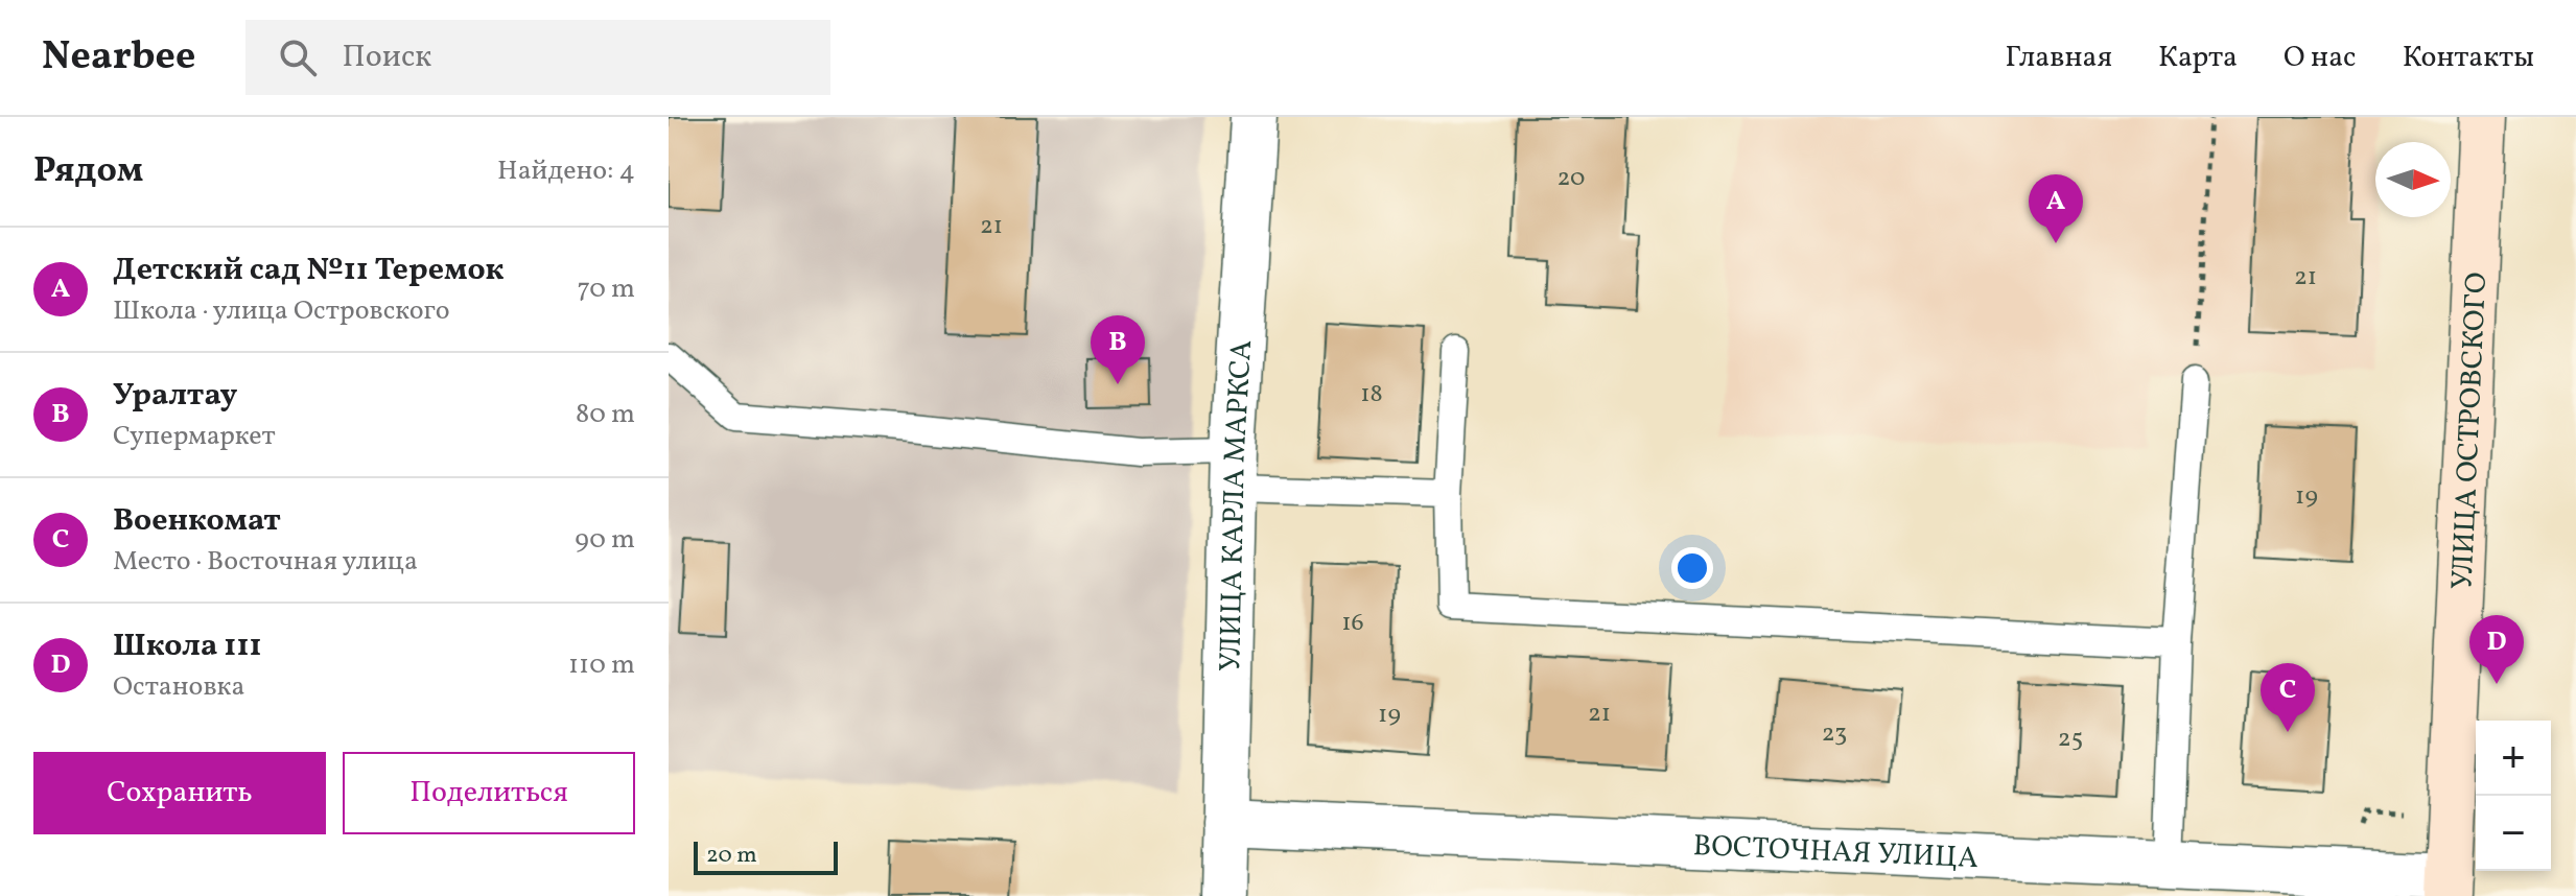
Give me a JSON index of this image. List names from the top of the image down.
{
  "streets": {
    "street": ["УЛИЦА ОСТРОВСКОГО", "УЛИЦА КАРЛА МАРКСА", "ВОСТОЧНАЯ УЛИЦА"]
  },
  "crossings": [
    ["УЛИЦА ОСТРОВСКОГО", "ВОСТОЧНАЯ УЛИЦА"],
    ["УЛИЦА КАРЛА МАРКСА", "ВОСТОЧНАЯ УЛИЦА"]
  ],
  "house_numbers": [
    "20",
    "21",
    "21",
    "18",
    "19",
    "16",
    "21",
    "19",
    "23",
    "25"
  ],
  "scale_bar": "20 m",
  "north": "right",
  "page": {
    "header": "Nearbee",
    "search": "Поиск",
    "nav": [
      "Главная",
      "Карта",
      "О нас",
      "Контакты"
    ],
    "heading": ["Рядом", "Найдено: 4"],
    "pins": [
      "A",
      "B",
      "D",
      "C"
    ],
    "list": [
      {
        "mark": "A",
        "name": "Детский сад №11 Теремок",
        "note": "Школа · улица Островского",
        "value": "70 m"
      },
      {
        "mark": "B",
        "name": "Уралтау",
        "note": "Супермаркет",
        "value": "80 m"
      },
      {
        "mark": "C",
        "name": "Военкомат",
        "note": "Место · Восточная улица",
        "value": "90 m"
      },
      {
        "mark": "D",
        "name": "Школа 111",
        "note": "Остановка",
        "value": "110 m"
      }
    ],
    "map_buttons": ["+", "−"],
    "buttons": ["Сохранить", "Поделиться"],
    "scale": "20 m"
  }
}
